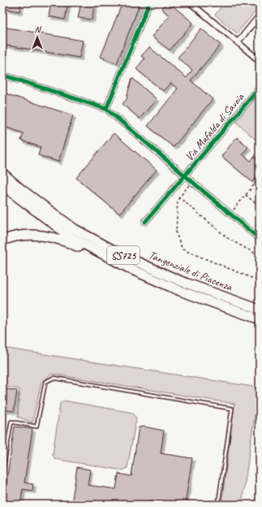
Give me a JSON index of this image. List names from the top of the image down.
{
  "streets": {
    "highway": ["SS725", "Tangenziale di Piacenza"],
    "street": ["Via Mafalda di Savoia"]
  },
  "north": "top"
}
